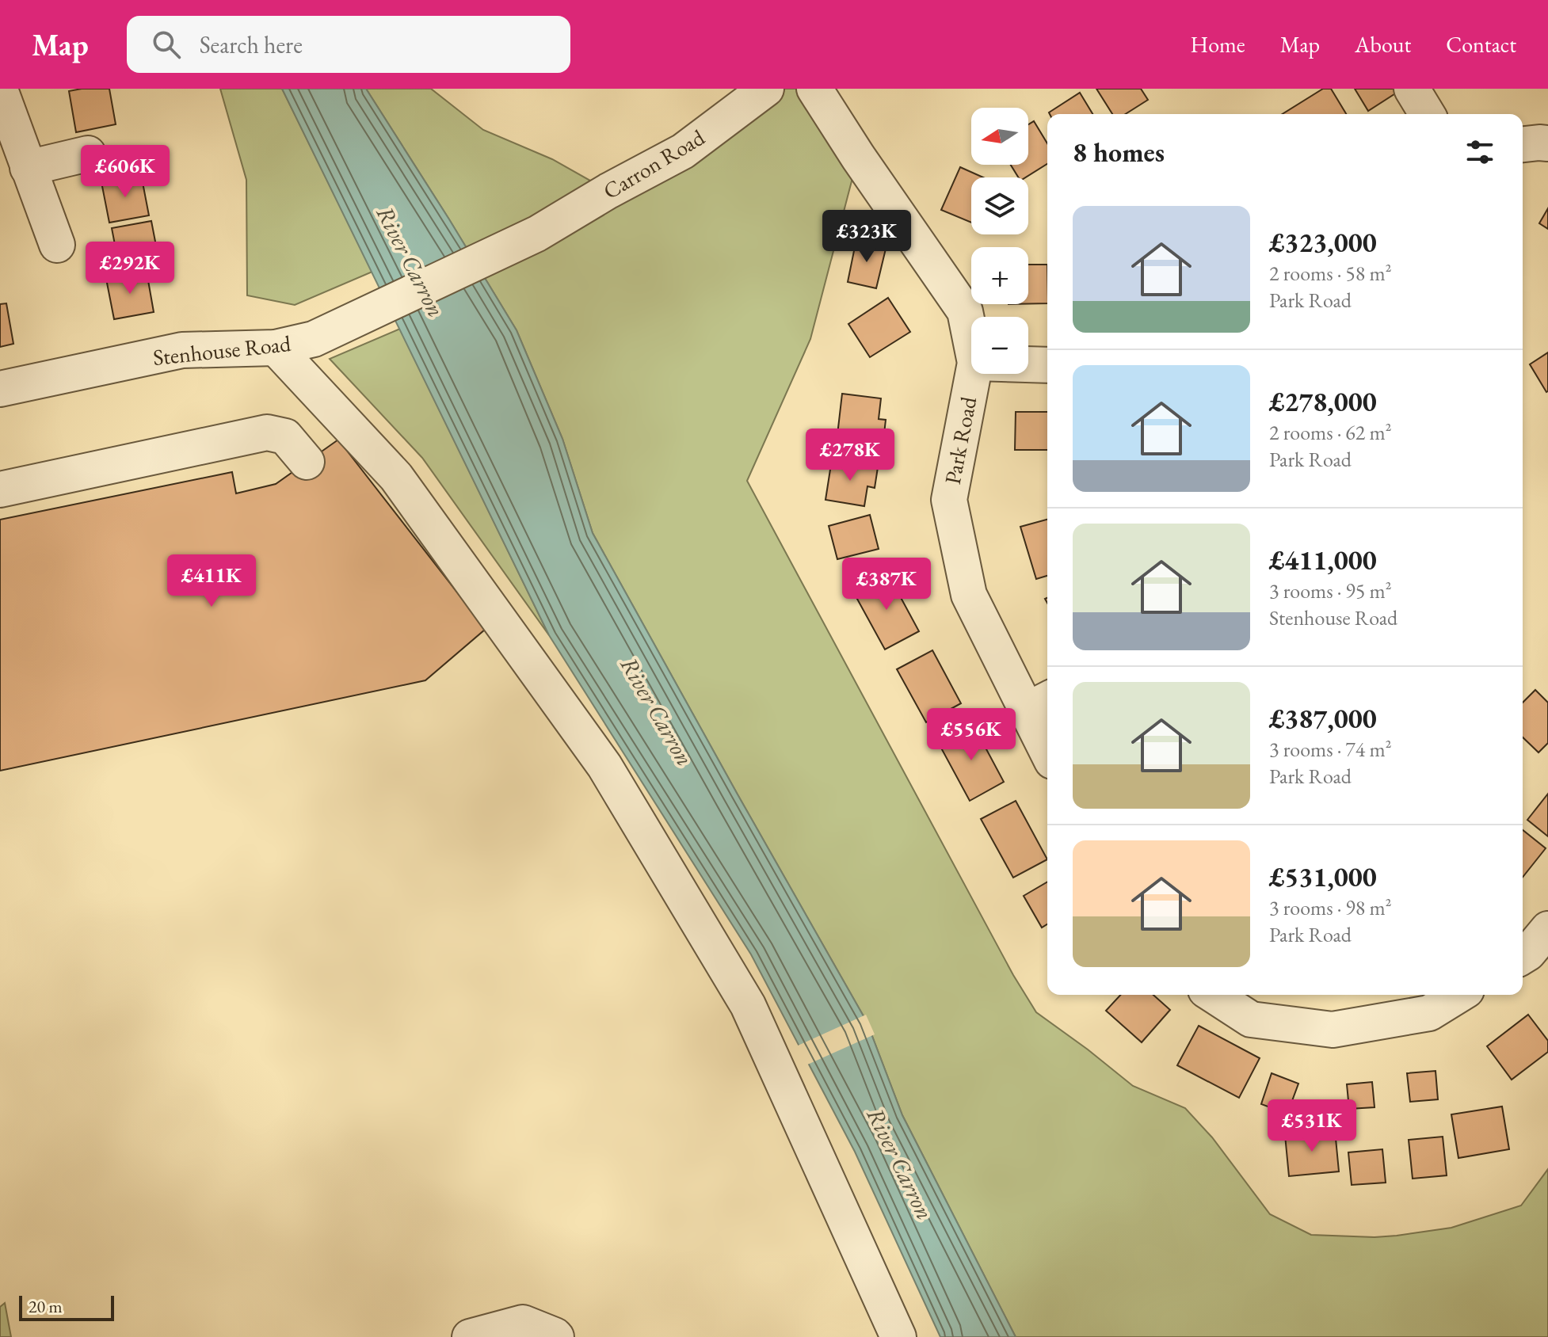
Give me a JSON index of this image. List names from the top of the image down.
{
  "streets": {
    "street": ["Carron Road", "Stenhouse Road", "Park Road"]
  },
  "crossings": [
    ["Carron Road", "Stenhouse Road"]
  ],
  "water": ["River Carron"],
  "scale_bar": "20 m",
  "north": "left",
  "page": {
    "header": "Map",
    "search": "Search here",
    "nav": [
      "Home",
      "Map",
      "About",
      "Contact"
    ],
    "map_buttons": ["+", "−"],
    "heading": "8 homes",
    "price": [
      "£606K",
      "£323K",
      "£292K",
      "£278K",
      "£411K",
      "£387K",
      "£556K",
      "£531K"
    ],
    "list": [
      {
        "name": "£323,000",
        "note": "2 rooms · 58 m² · Park Road"
      },
      {
        "name": "£278,000",
        "note": "2 rooms · 62 m² · Park Road"
      },
      {
        "name": "£411,000",
        "note": "3 rooms · 95 m² · Stenhouse Road"
      },
      {
        "name": "£387,000",
        "note": "3 rooms · 74 m² · Park Road"
      },
      {
        "name": "£531,000",
        "note": "3 rooms · 98 m² · Park Road"
      }
    ],
    "scale": "20 m"
  }
}
